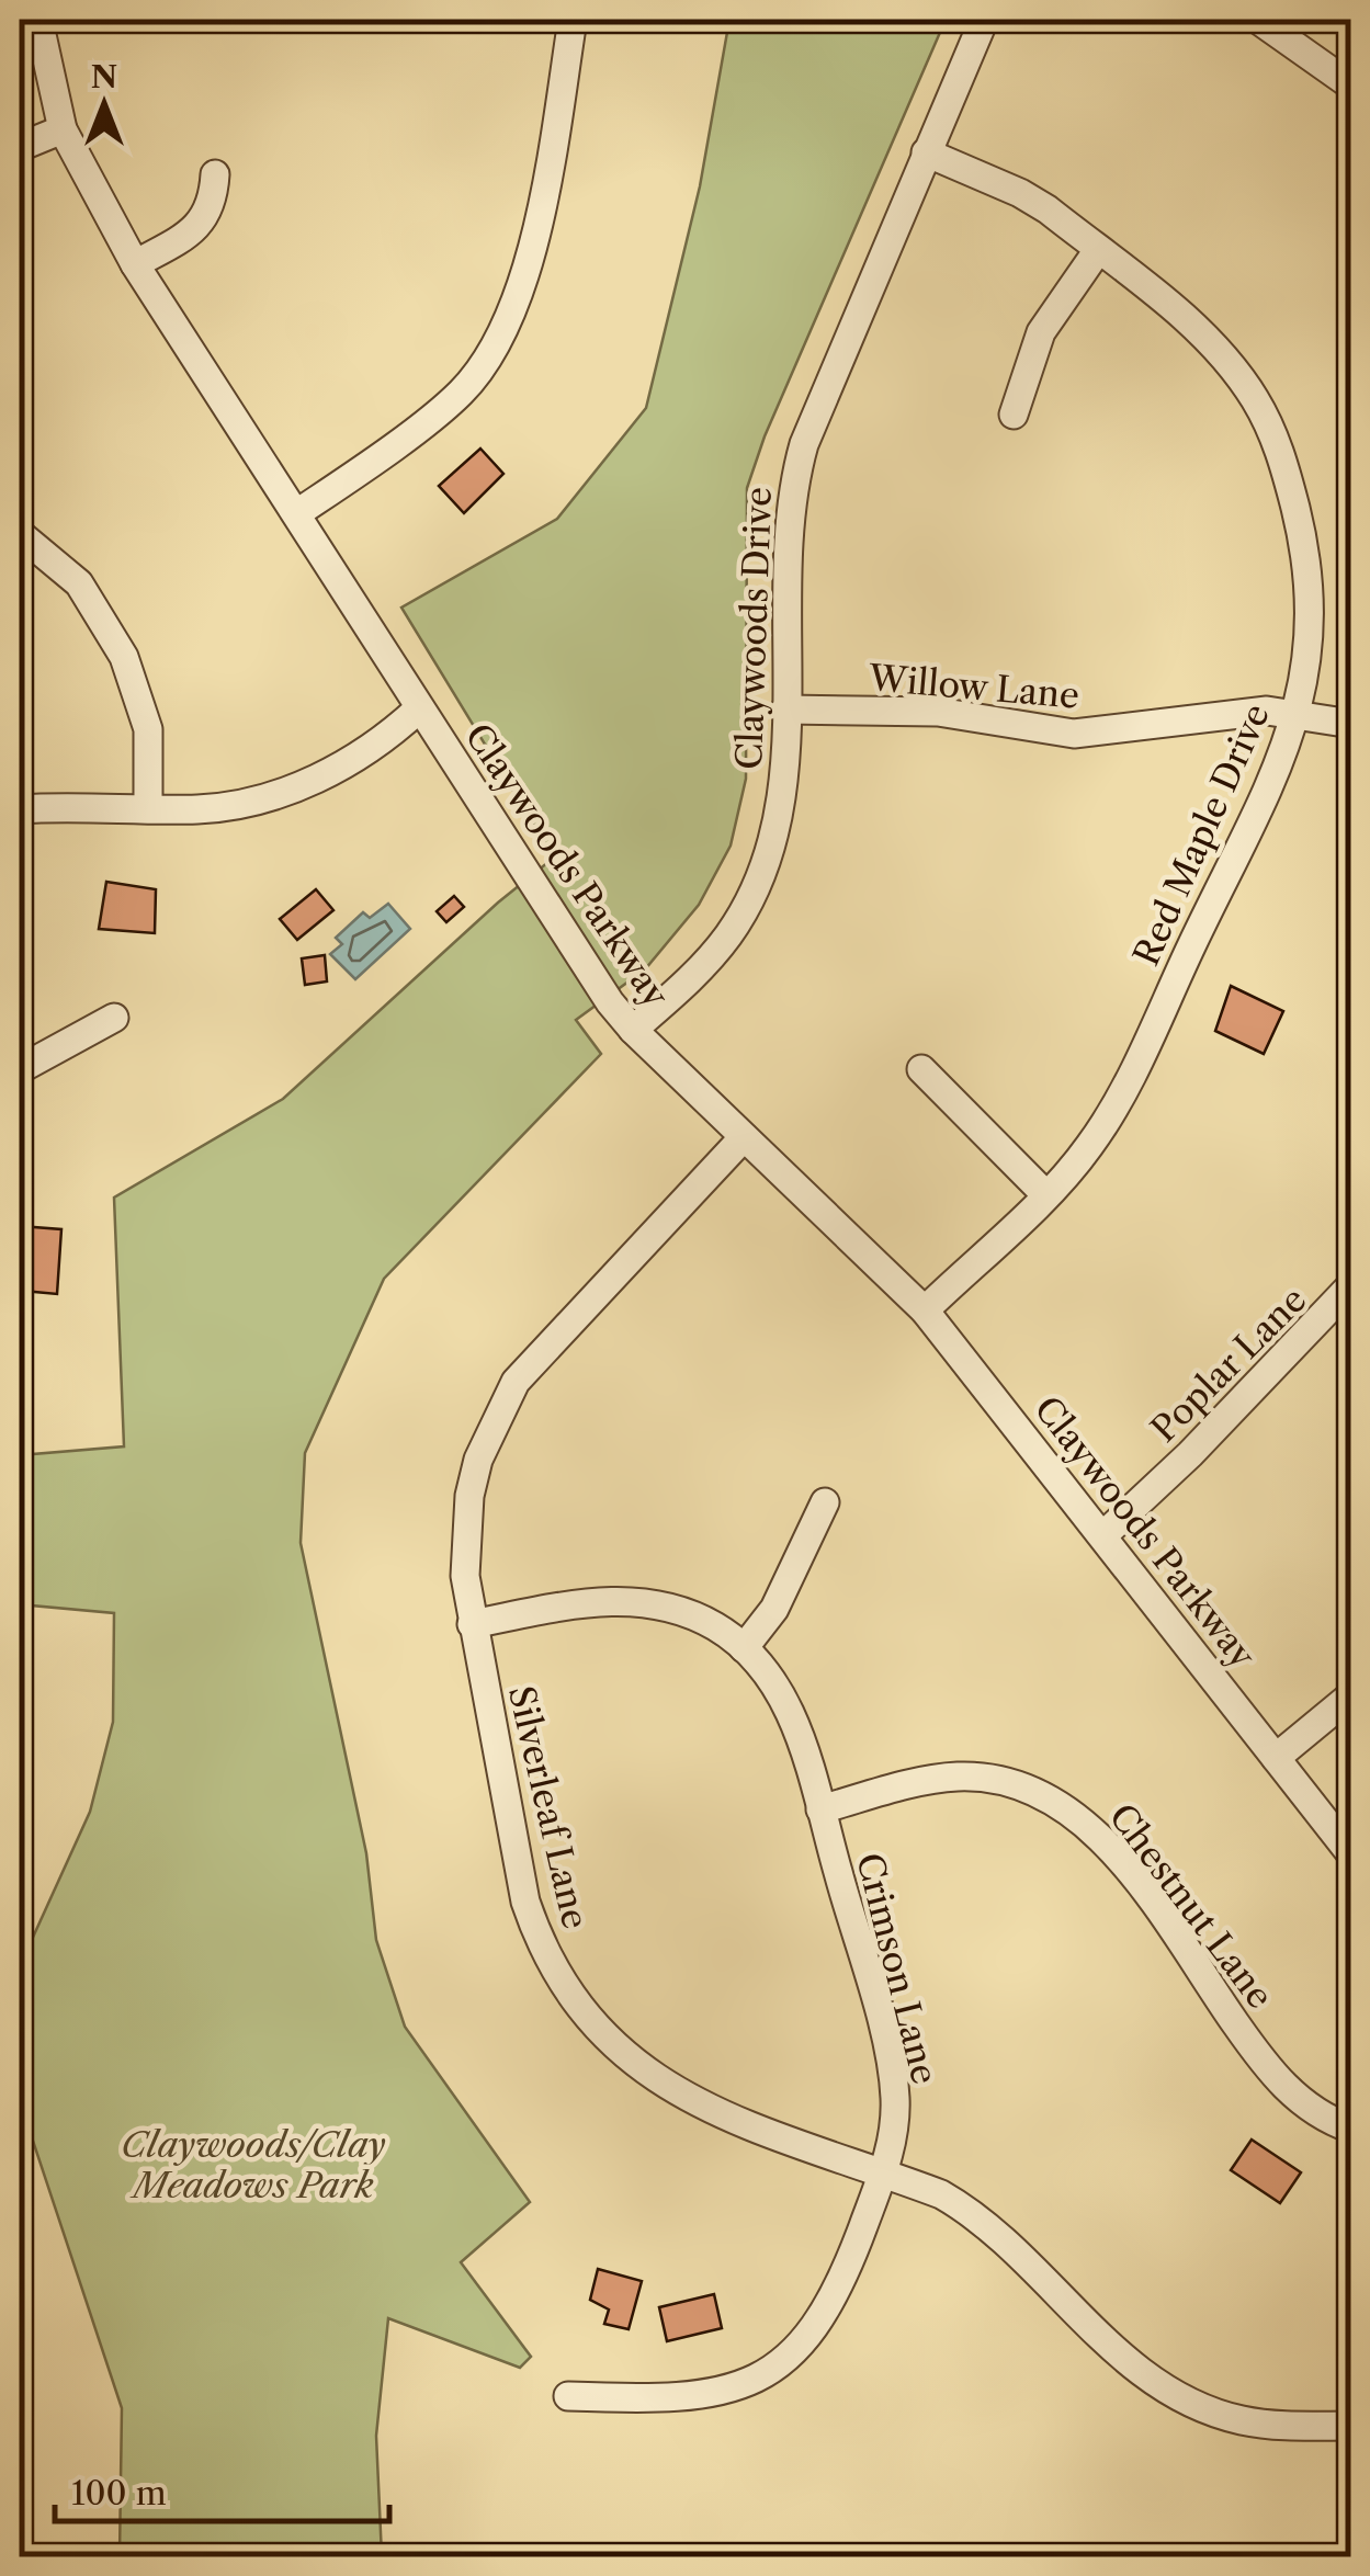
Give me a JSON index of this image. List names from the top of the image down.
{
  "streets": {
    "street": [
      "Claywoods Drive",
      "Willow Lane",
      "Red Maple Drive",
      "Claywoods Parkway",
      "Poplar Lane",
      "Silverleaf Lane",
      "Chestnut Lane",
      "Crimson Lane"
    ]
  },
  "crossings": [
    ["Claywoods Drive", "Willow Lane"],
    ["Claywoods Drive", "Red Maple Drive"],
    ["Claywoods Drive", "Claywoods Parkway"],
    ["Willow Lane", "Red Maple Drive"],
    ["Red Maple Drive", "Claywoods Parkway"],
    ["Claywoods Parkway", "Poplar Lane"],
    ["Claywoods Parkway", "Silverleaf Lane"],
    ["Silverleaf Lane", "Crimson Lane"],
    ["Chestnut Lane", "Crimson Lane"]
  ],
  "parks": ["Claywoods/Clay Meadows Park"],
  "scale_bar": "100 m",
  "north": "top"
}
